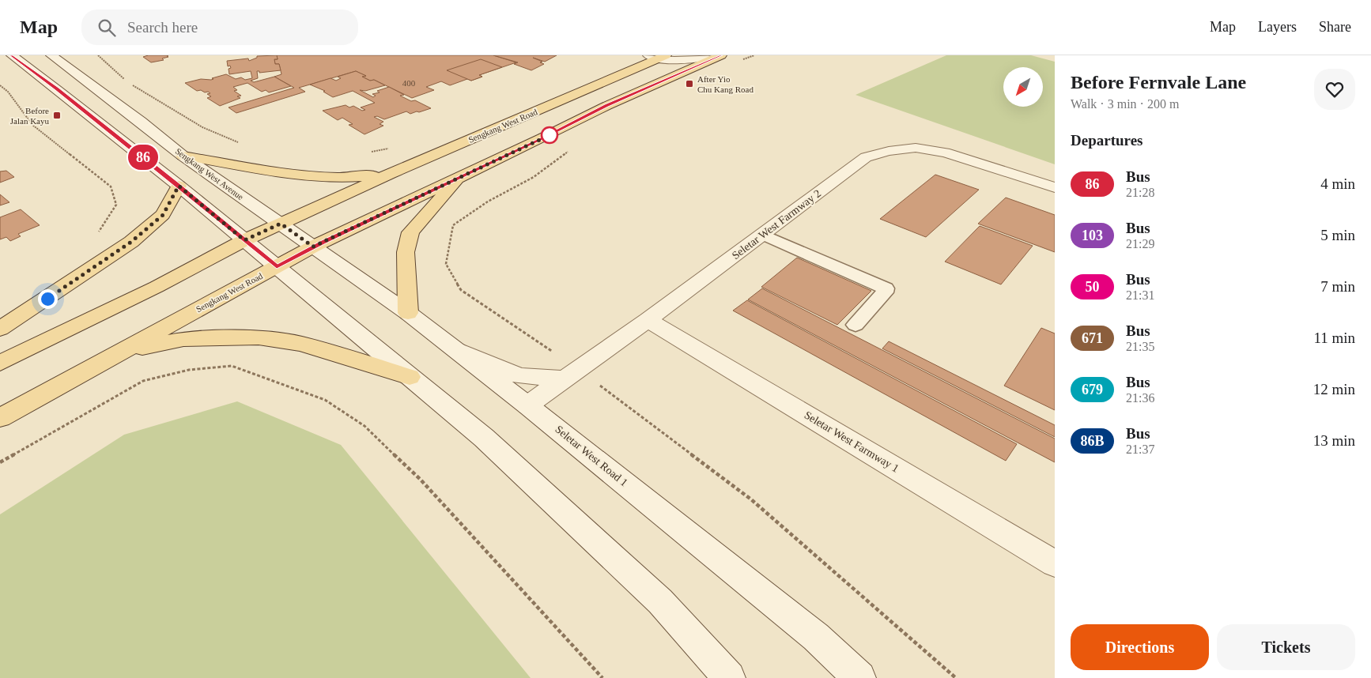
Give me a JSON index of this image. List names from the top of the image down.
{
  "streets": {
    "main road": [
      "Sengkang West Road",
      "Sengkang West Avenue",
      "Seletar West Farmway 2",
      "Seletar West Farmway 1",
      "Seletar West Road 1"
    ]
  },
  "crossings": [
    ["Sengkang West Road", "Sengkang West Avenue"],
    ["Sengkang West Road", "Seletar West Road 1"],
    ["Sengkang West Avenue", "Seletar West Road 1"],
    ["Seletar West Farmway 2", "Seletar West Farmway 1"],
    ["Seletar West Farmway 2", "Seletar West Road 1"]
  ],
  "places": {
    "transit": ["After Yio Chu Kang Road", "Before Jalan Kayu"]
  },
  "lines": ["bus line 86"],
  "house_numbers": ["400"],
  "north": "bottom left",
  "page": {
    "header": "Map",
    "search": "Search here",
    "nav": ["Map", "Layers", "Share"],
    "on_map": "86",
    "heading": [
      ["Before Fernvale Lane", "Walk · 3 min · 200 m"],
      "Departures"
    ],
    "list": [
      {
        "mark": "86",
        "name": "Bus",
        "note": "21:28",
        "value": "4 min"
      },
      {
        "mark": "103",
        "name": "Bus",
        "note": "21:29",
        "value": "5 min"
      },
      {
        "mark": "50",
        "name": "Bus",
        "note": "21:31",
        "value": "7 min"
      },
      {
        "mark": "671",
        "name": "Bus",
        "note": "21:35",
        "value": "11 min"
      },
      {
        "mark": "679",
        "name": "Bus",
        "note": "21:36",
        "value": "12 min"
      },
      {
        "mark": "86B",
        "name": "Bus",
        "note": "21:37",
        "value": "13 min"
      }
    ],
    "buttons": ["Directions", "Tickets"]
  }
}
